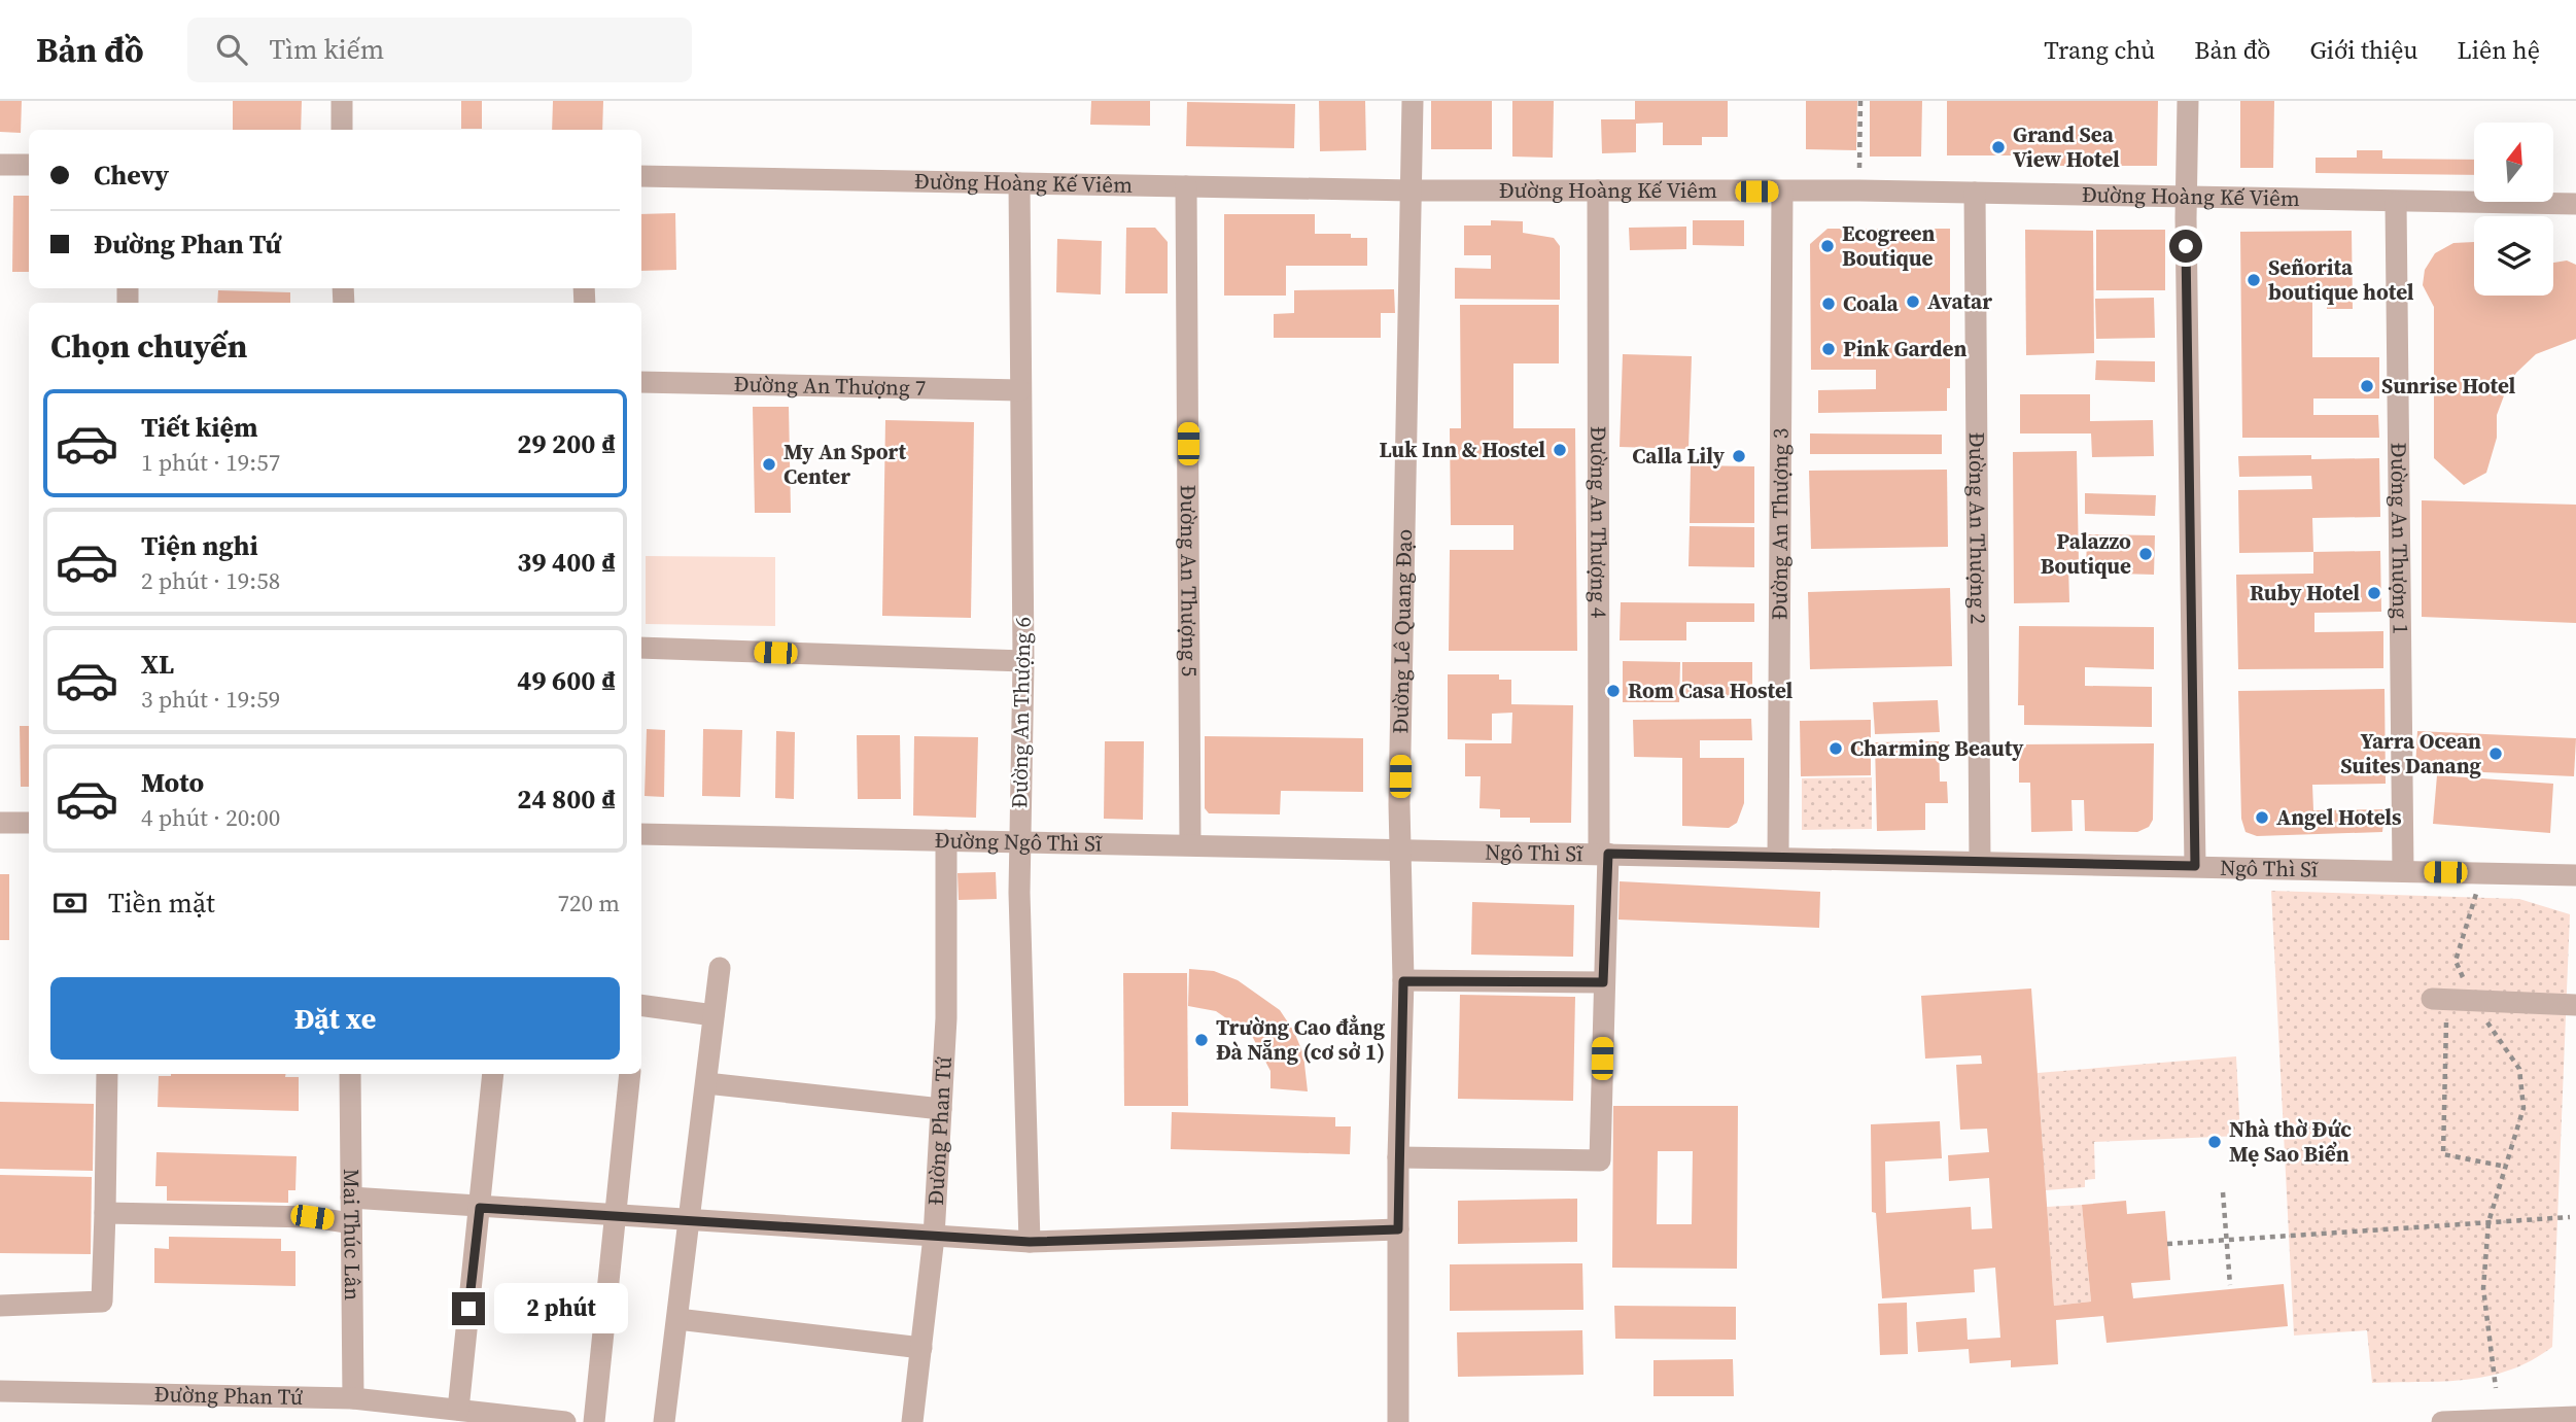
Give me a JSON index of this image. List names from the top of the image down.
{
  "streets": {
    "street": [
      "Đường Hoàng Kế Viêm",
      "Đường An Thượng 7",
      "Đường An Thượng 4",
      "Đường An Thượng 3",
      "Đường An Thượng 2",
      "Đường An Thượng 1",
      "Đường An Thượng 5",
      "Đường Lê Quang Đạo",
      "Đường An Thượng 6",
      "Đường Ngô Thì Sĩ",
      "Ngô Thì Sĩ",
      "Đường Phan Tứ",
      "Mai Thúc Lân"
    ]
  },
  "crossings": [
    ["Đường Hoàng Kế Viêm", "Đường An Thượng 4"],
    ["Đường Hoàng Kế Viêm", "Đường An Thượng 3"],
    ["Đường Hoàng Kế Viêm", "Đường An Thượng 2"],
    ["Đường Hoàng Kế Viêm", "Đường An Thượng 1"],
    ["Đường Hoàng Kế Viêm", "Đường An Thượng 5"],
    ["Đường Hoàng Kế Viêm", "Đường Lê Quang Đạo"],
    ["Đường Hoàng Kế Viêm", "Đường An Thượng 6"],
    ["Đường An Thượng 7", "Đường An Thượng 6"],
    ["Đường An Thượng 4", "Đường Lê Quang Đạo"],
    ["Đường An Thượng 4", "Ngô Thì Sĩ"],
    ["Đường An Thượng 3", "Ngô Thì Sĩ"],
    ["Đường An Thượng 2", "Ngô Thì Sĩ"],
    ["Đường An Thượng 1", "Ngô Thì Sĩ"],
    ["Đường An Thượng 5", "Đường Ngô Thì Sĩ"],
    ["Đường Lê Quang Đạo", "Đường Ngô Thì Sĩ"],
    ["Đường Lê Quang Đạo", "Ngô Thì Sĩ"],
    ["Đường An Thượng 6", "Đường Ngô Thì Sĩ"],
    ["Đường Ngô Thì Sĩ", "Ngô Thì Sĩ"],
    ["Đường Ngô Thì Sĩ", "Đường Phan Tứ"],
    ["Đường Phan Tứ", "Mai Thúc Lân"]
  ],
  "places": [
    "Grand Sea View Hotel",
    "Ecogreen Boutique",
    "Señorita boutique hotel",
    "Avatar",
    "Coala",
    "Pink Garden",
    "Sunrise Hotel",
    "Luk Inn & Hostel",
    "Calla Lily",
    "My An Sport Center",
    "Palazzo Boutique",
    "Ruby Hotel",
    "Rom Casa Hostel",
    "Charming Beauty",
    "Yarra Ocean Suites Danang",
    "Angel Hotels",
    "Trường Cao đẳng Đà Nẵng (cơ sở 1)",
    "Nhà thờ Đức Mẹ Sao Biển"
  ],
  "north": "top",
  "page": {
    "header": "Bản đồ",
    "search": "Tìm kiếm",
    "nav": [
      "Trang chủ",
      "Bản đồ",
      "Giới thiệu",
      "Liên hệ"
    ],
    "banner": ["Chevy", "Đường Phan Tứ"],
    "heading": "Chọn chuyến",
    "list": [
      {
        "name": "Tiết kiệm",
        "note": "1 phút · 19:57",
        "value": "29 200 ₫"
      },
      {
        "name": "Tiện nghi",
        "note": "2 phút · 19:58",
        "value": "39 400 ₫"
      },
      {
        "name": "XL",
        "note": "3 phút · 19:59",
        "value": "49 600 ₫"
      },
      {
        "name": "Moto",
        "note": "4 phút · 20:00",
        "value": "24 800 ₫"
      }
    ],
    "pay": ["Tiền mặt", "720 m"],
    "buttons": "Đặt xe",
    "bubble": "2 phút"
  }
}
